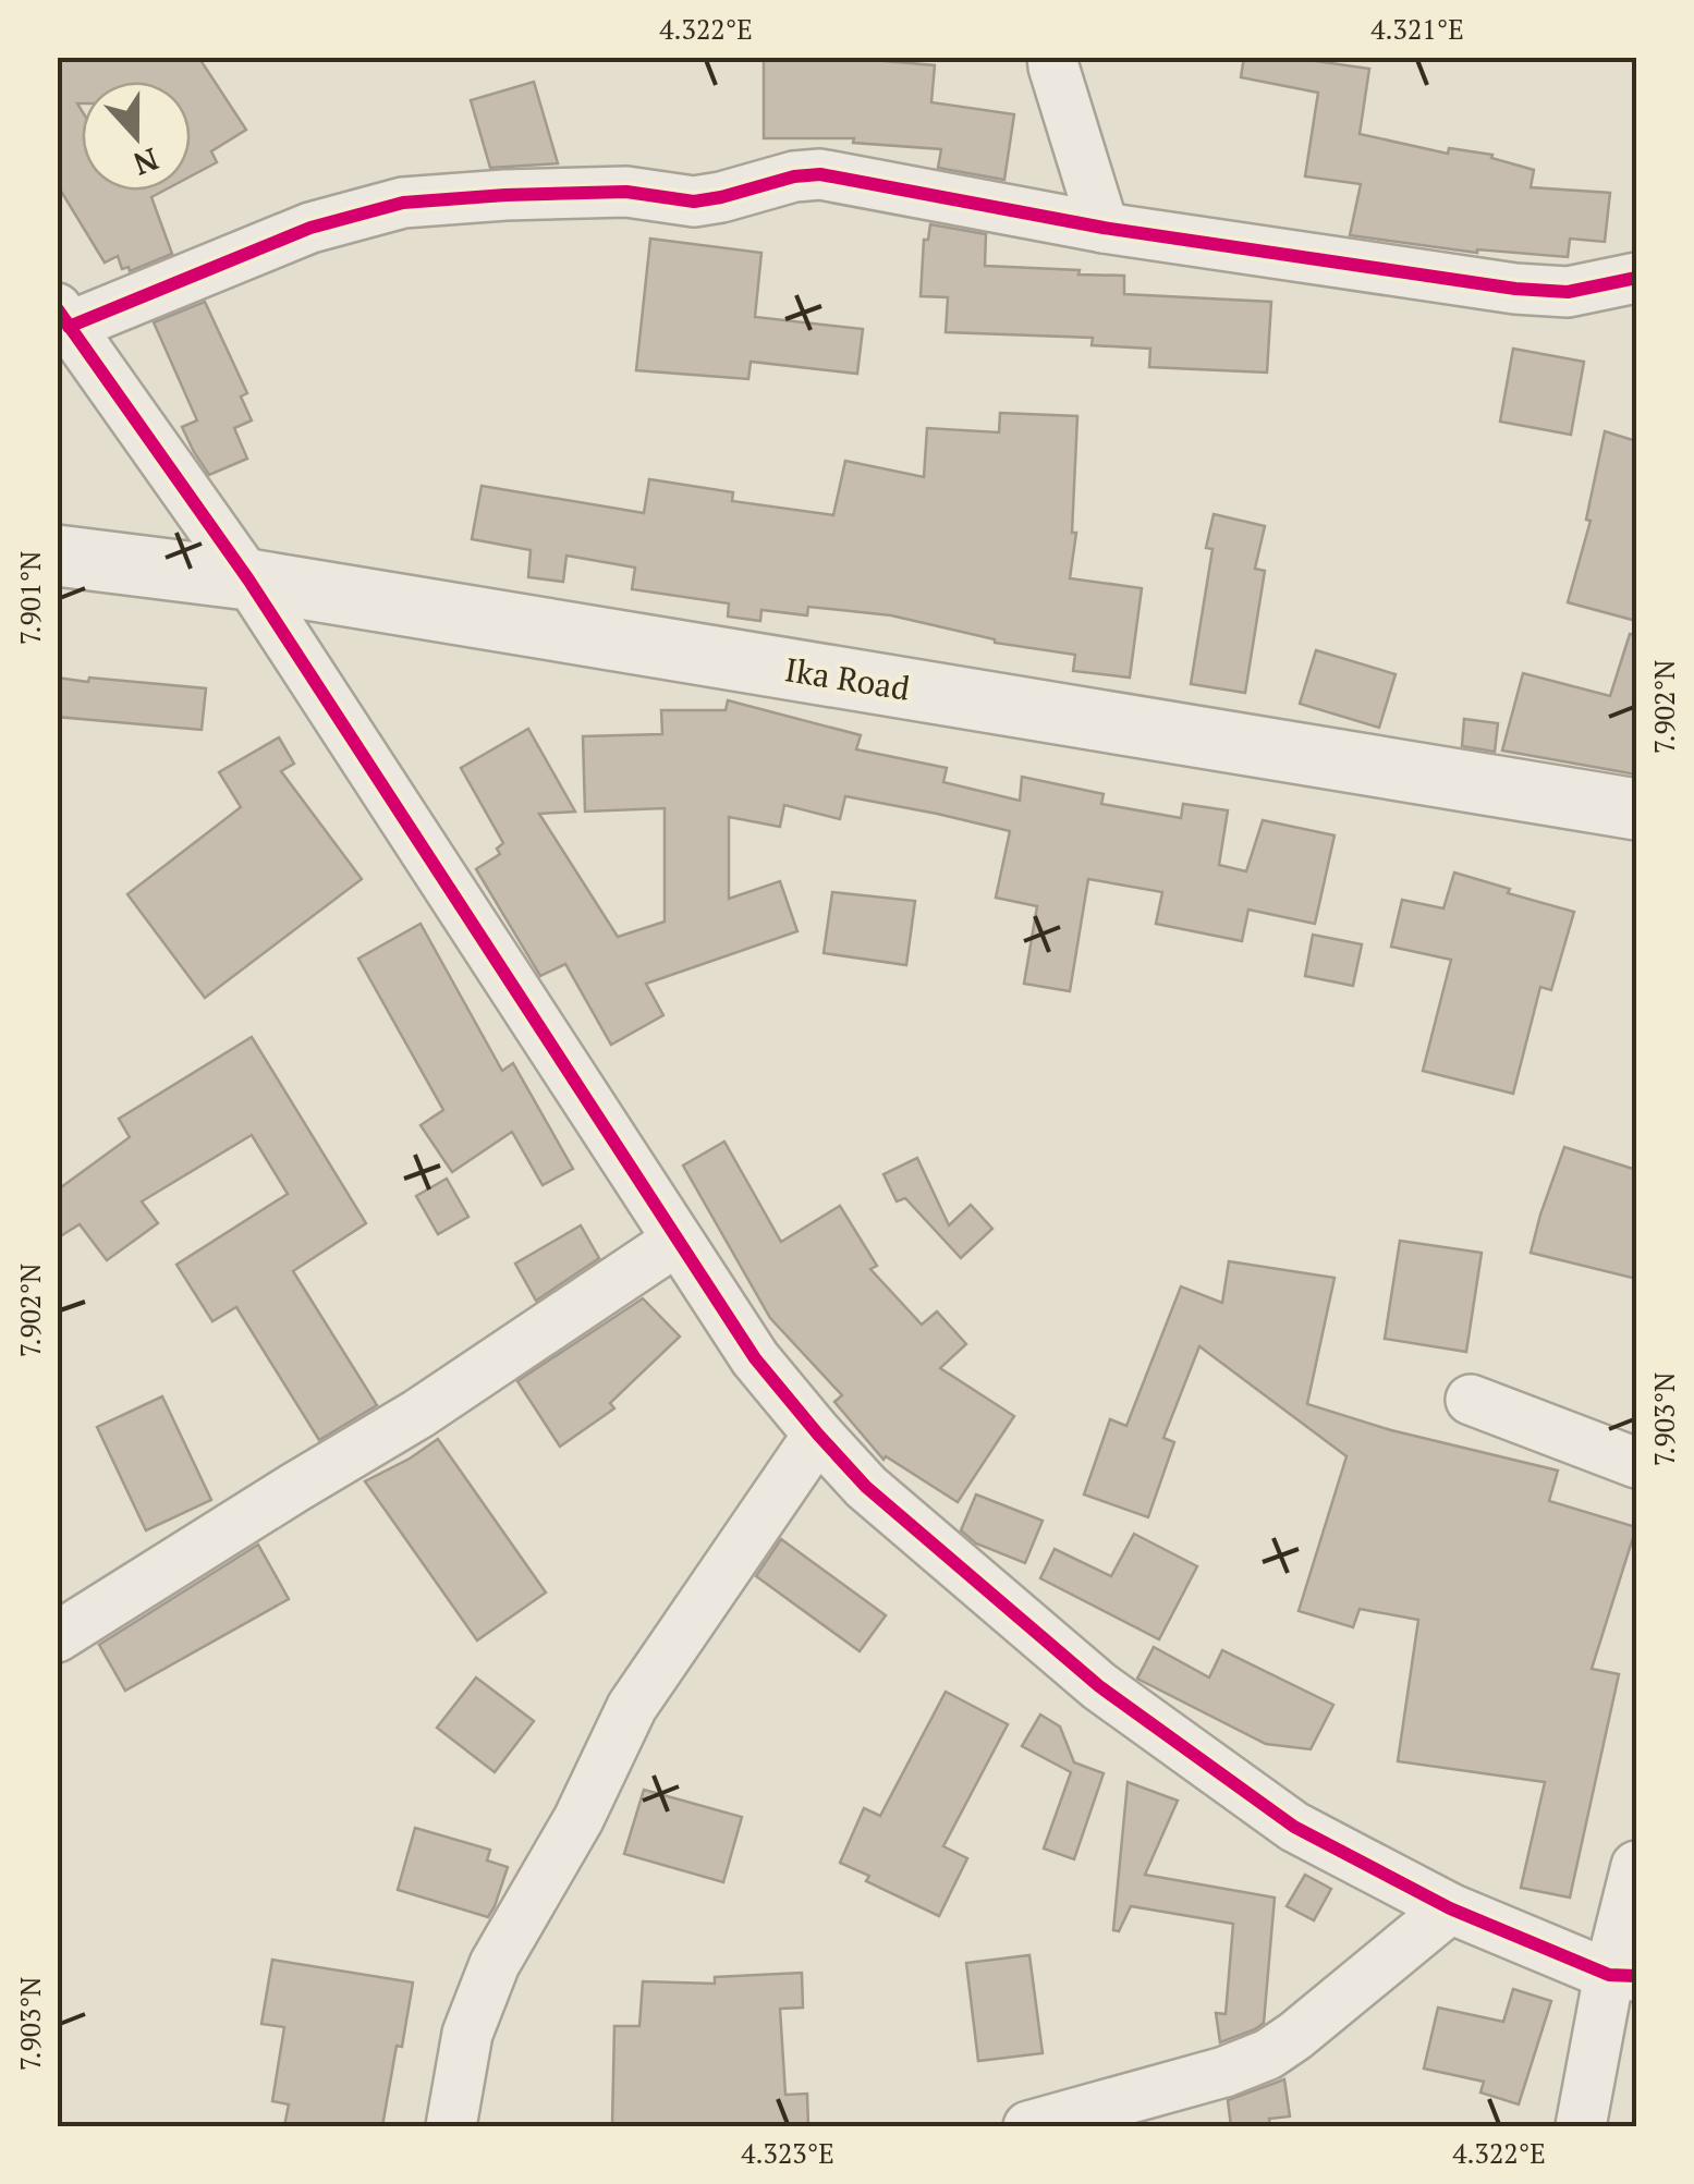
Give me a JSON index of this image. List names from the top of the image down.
{
  "streets": {
    "street": ["Ika Road"]
  },
  "north": "bottom",
  "coordinates": [
    "4.322°E",
    "4.321°E",
    "7.901°N",
    "7.902°N",
    "7.903°N",
    "4.323°E"
  ]
}
